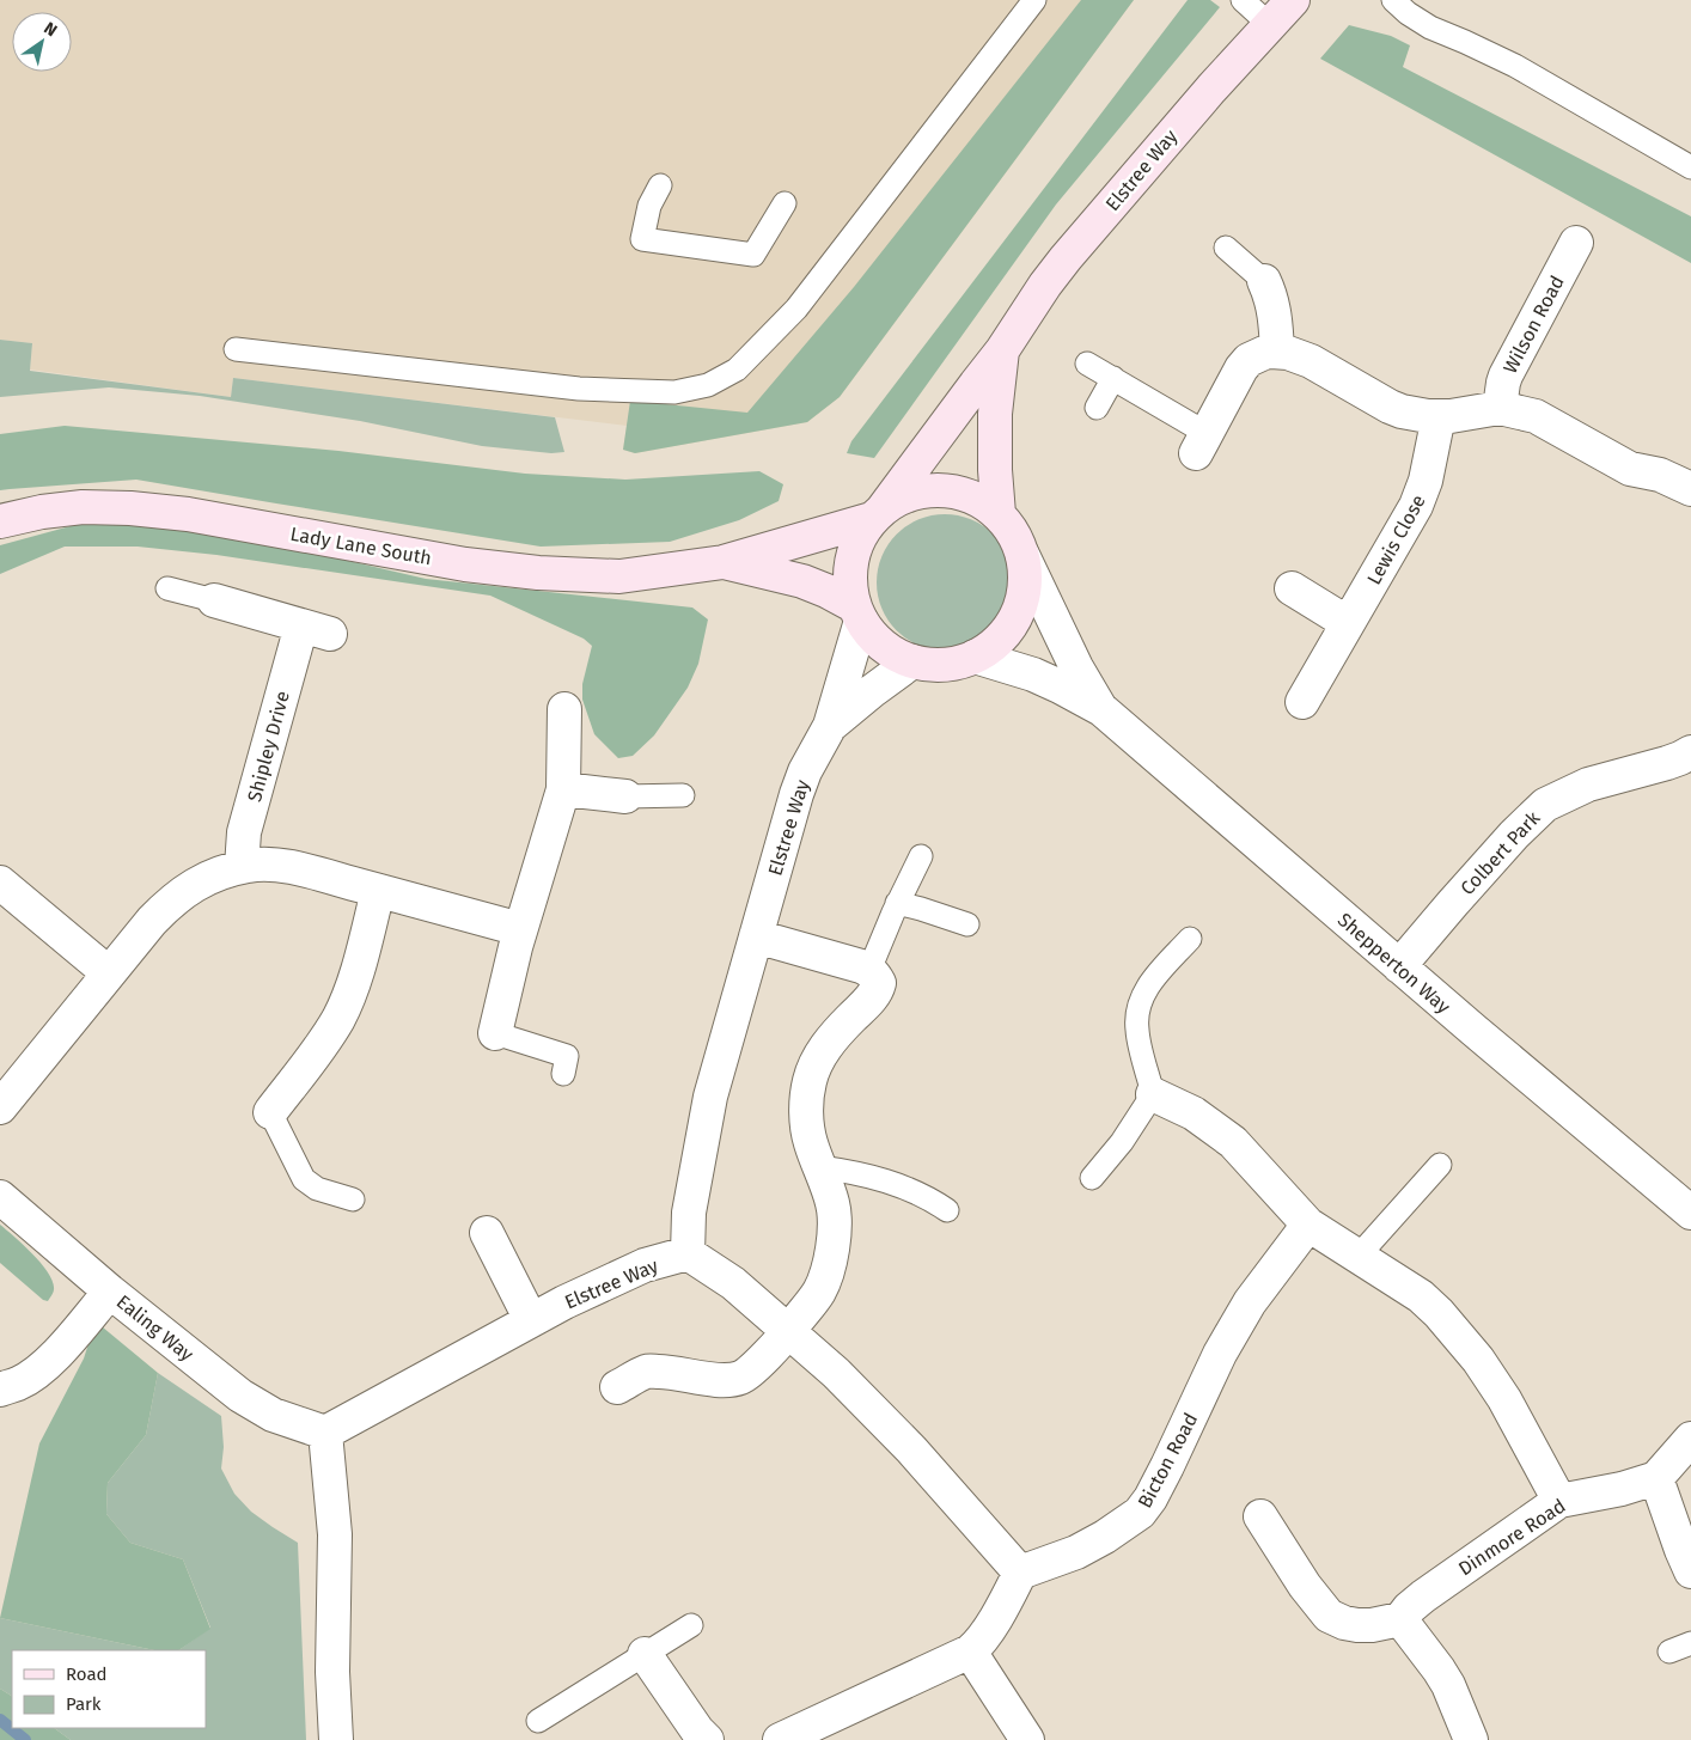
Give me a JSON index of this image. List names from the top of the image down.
{
  "streets": {
    "main road": ["Elstree Way", "Lady Lane South"],
    "street": [
      "Wilson Road",
      "Lewis Close",
      "Shipley Drive",
      "Colbert Park",
      "Shepperton Way",
      "Ealing Way",
      "Bicton Road",
      "Dinmore Road"
    ]
  },
  "crossings": [
    ["Elstree Way", "Lady Lane South"],
    ["Elstree Way", "Shepperton Way"],
    ["Elstree Way", "Ealing Way"],
    ["Lady Lane South", "Shepperton Way"],
    ["Colbert Park", "Shepperton Way"]
  ],
  "legend": ["Road", "Park"],
  "north": "top right"
}
